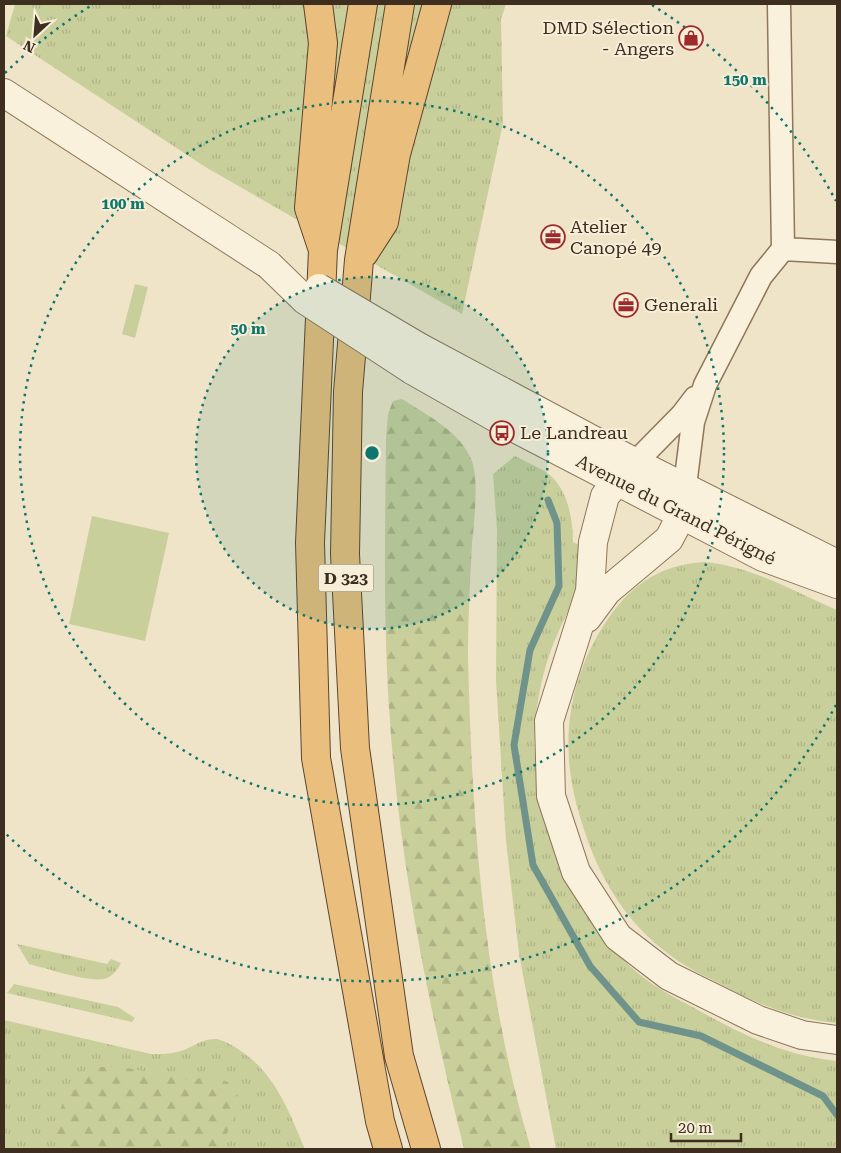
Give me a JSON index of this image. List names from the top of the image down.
{
  "streets": {
    "highway": ["D 323"],
    "street": ["Avenue du Grand Périgné"]
  },
  "places": {
    "shop": ["DMD Sélection - Angers"],
    "office": ["Atelier Canopé 49", "Generali"],
    "bus stop": ["Le Landreau"]
  },
  "scale_bar": "20 m",
  "north": "bottom left",
  "rings": ["150 m", "100 m", "50 m"]
}
